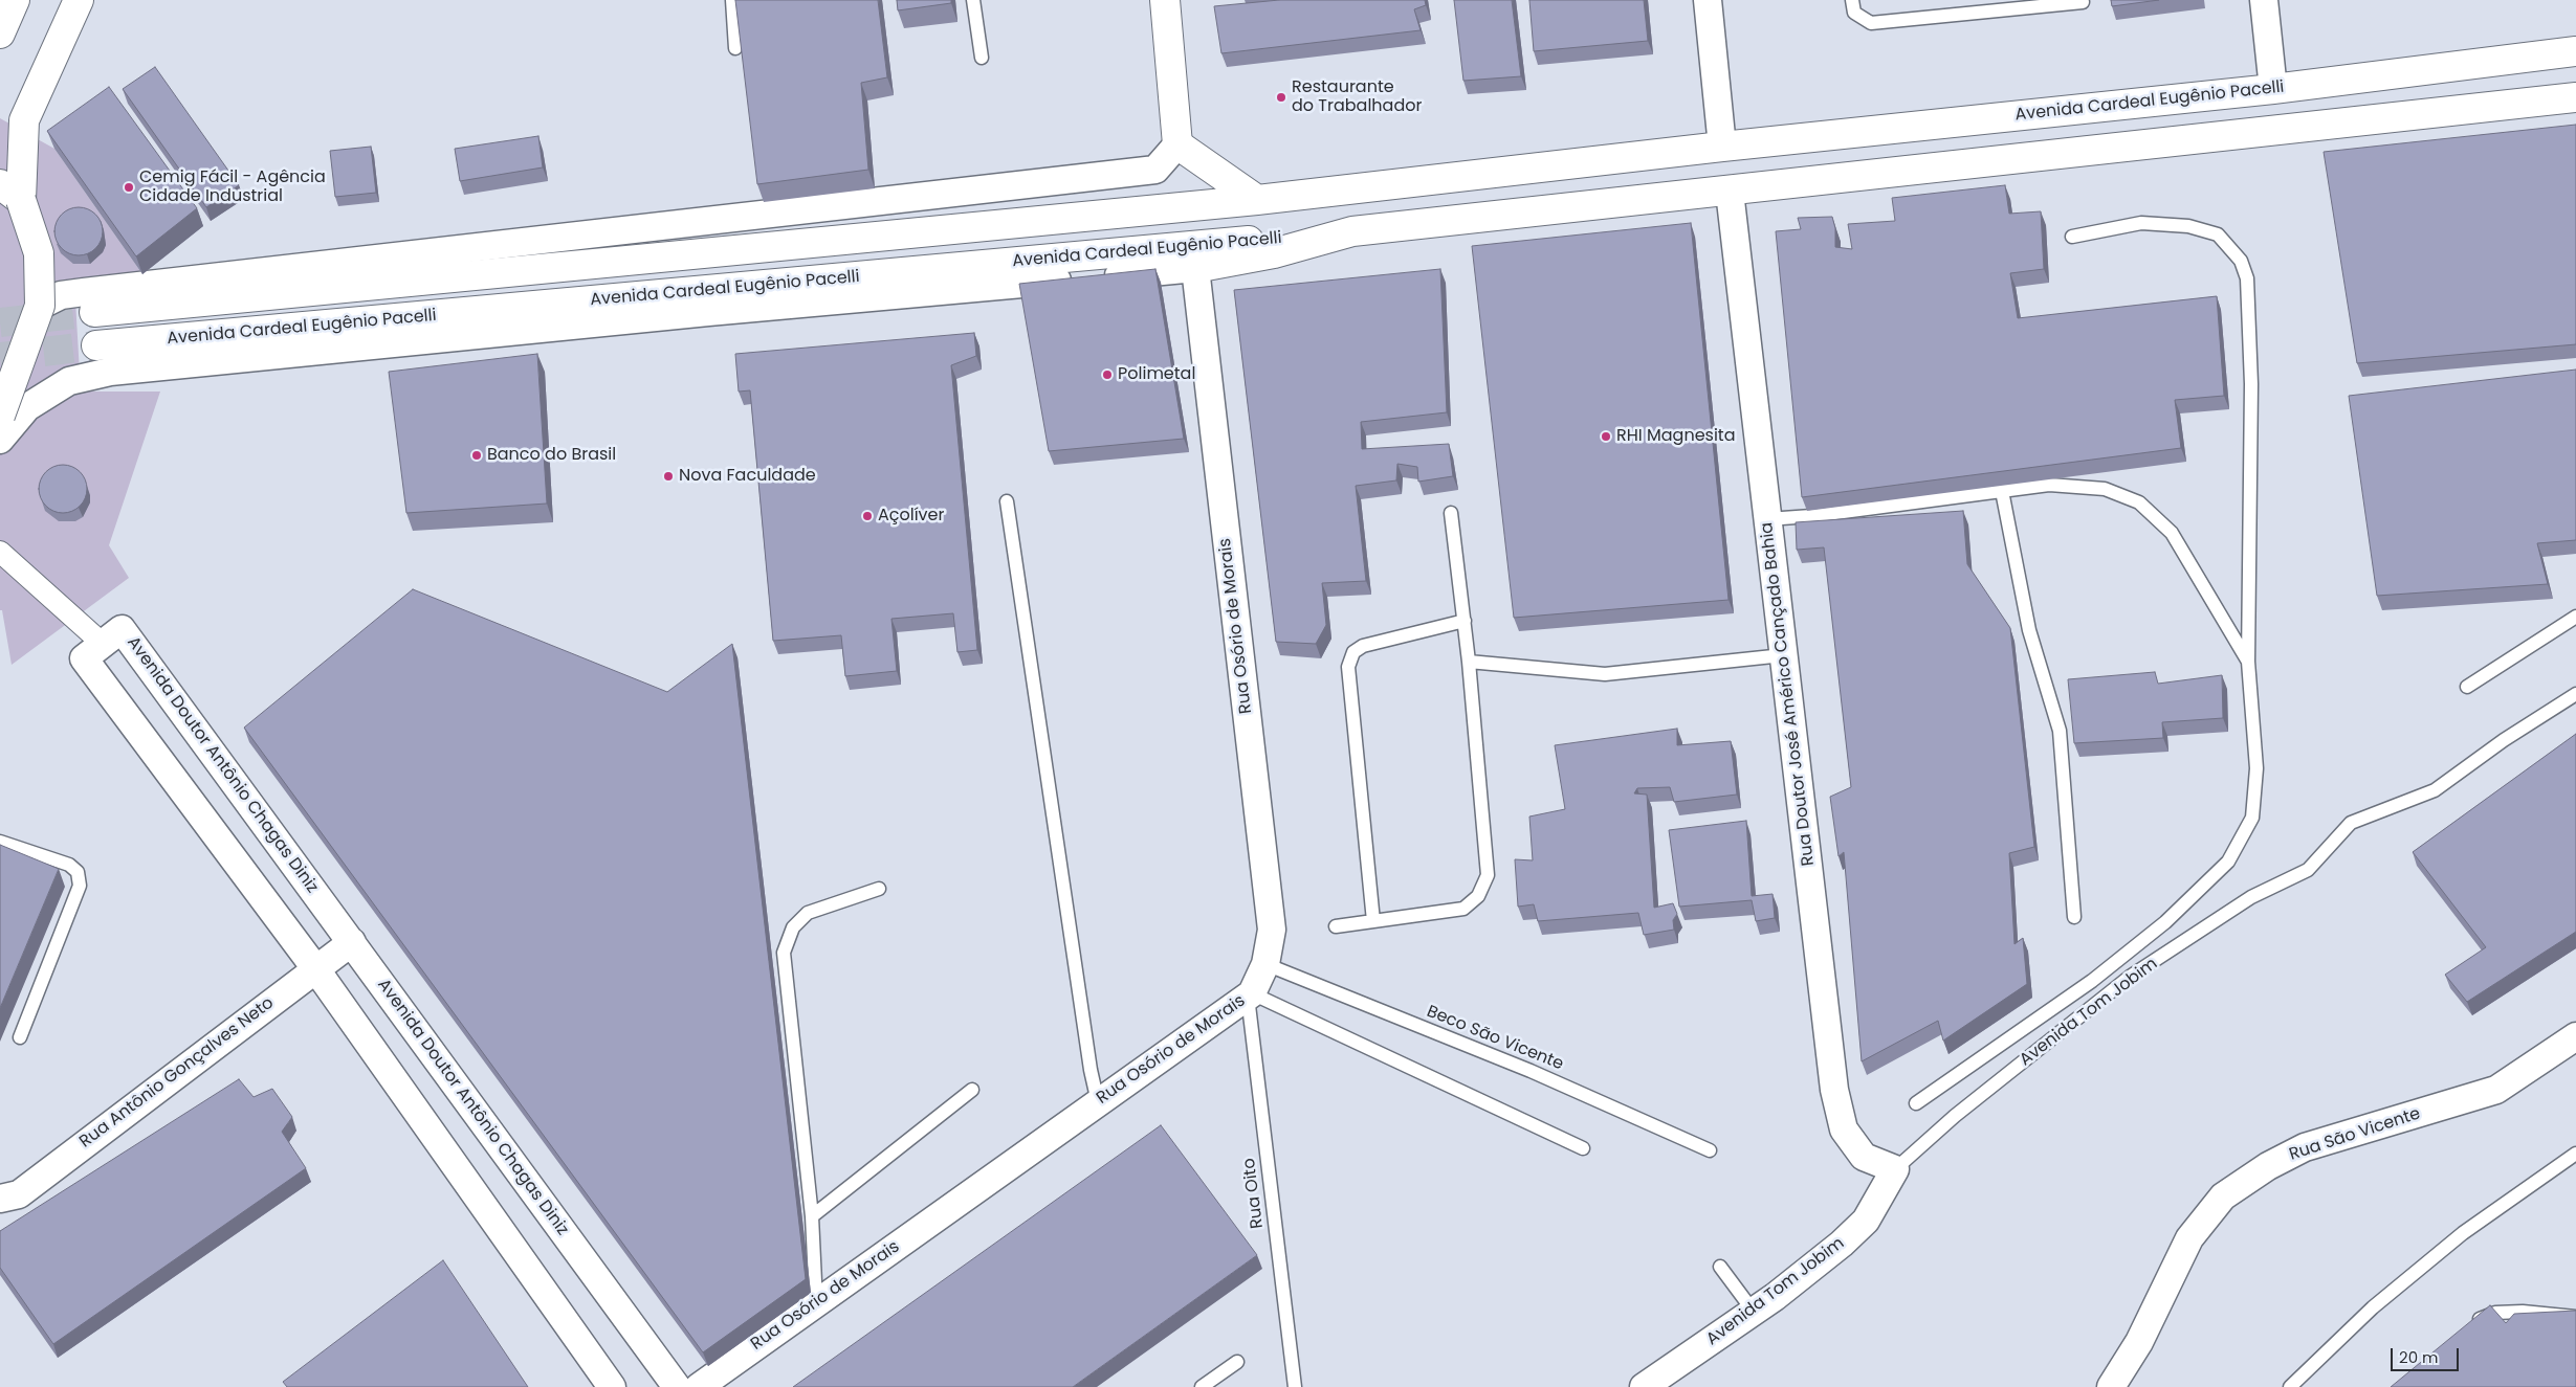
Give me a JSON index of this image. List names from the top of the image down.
{
  "streets": {
    "main road": ["Avenida Cardeal Eugênio Pacelli"],
    "street": [
      "Rua Osório de Morais",
      "Rua Doutor José Américo Cançado Bahia",
      "Avenida Doutor Antônio Chagas Diniz",
      "Avenida Tom Jobim",
      "Rua Antônio Gonçalves Neto",
      "Rua São Vicente"
    ],
    "lane": ["Beco São Vicente", "Rua Oito"]
  },
  "crossings": [
    ["Avenida Cardeal Eugênio Pacelli", "Rua Osório de Morais"],
    ["Rua Osório de Morais", "Beco São Vicente"],
    ["Rua Osório de Morais", "Rua Oito"],
    ["Rua Doutor José Américo Cançado Bahia", "Avenida Tom Jobim"],
    ["Avenida Doutor Antônio Chagas Diniz", "Rua Antônio Gonçalves Neto"]
  ],
  "places": [
    "Restaurante do Trabalhador",
    "Cemig Fácil - Agência Cidade Industrial",
    "Polimetal",
    "RHI Magnesita",
    "Banco do Brasil",
    "Nova Faculdade",
    "Açolíver"
  ],
  "scale_bar": "20 m"
}
